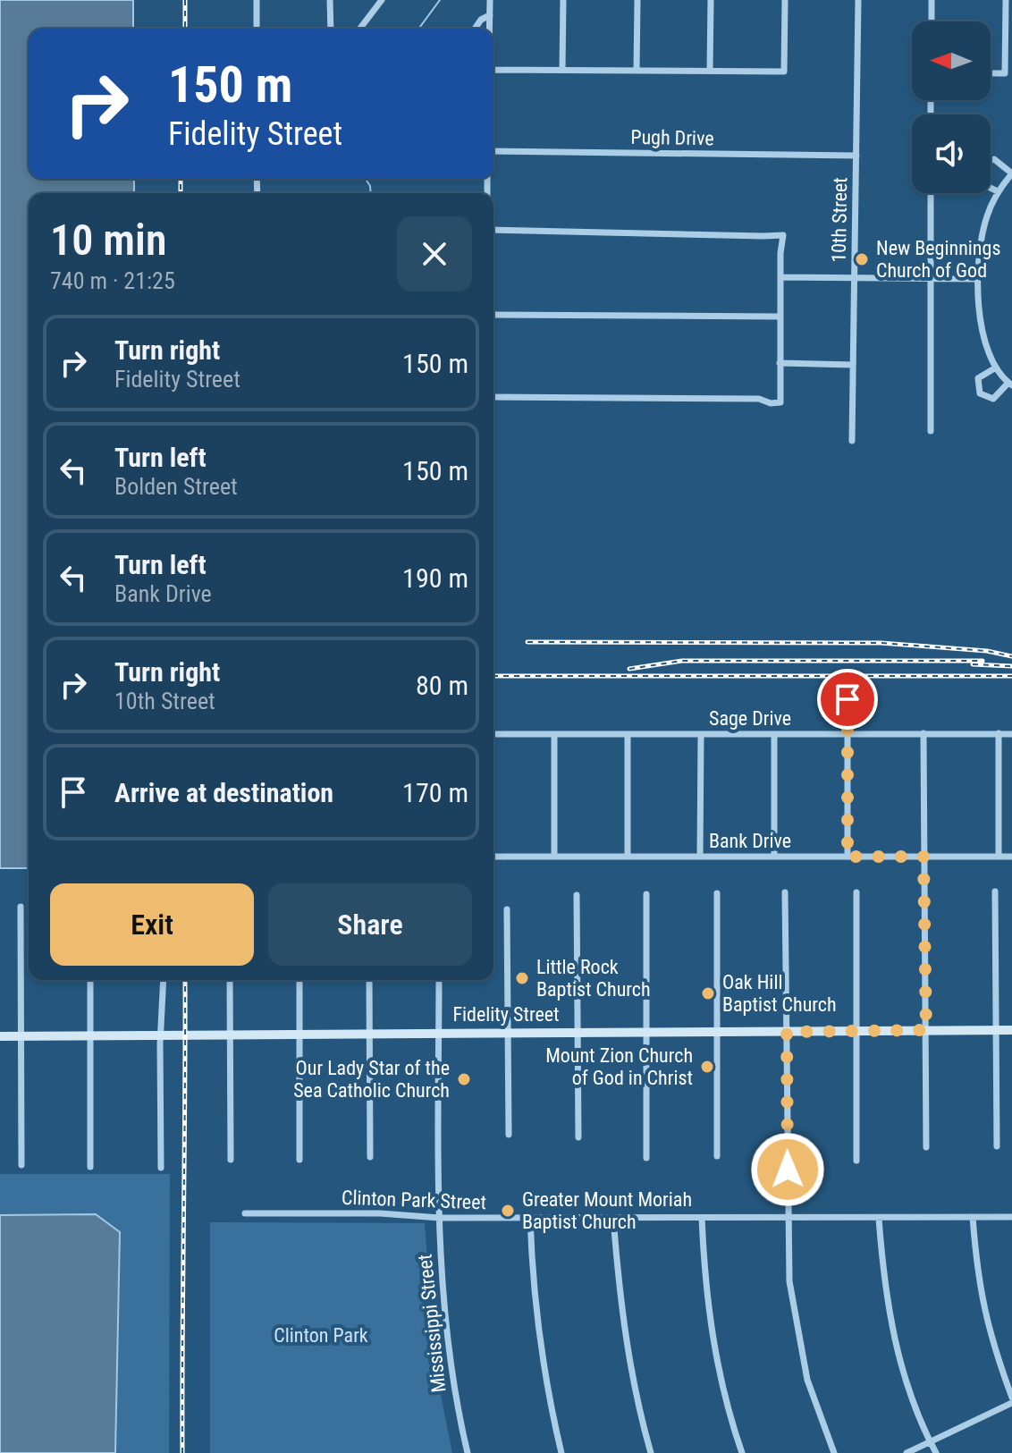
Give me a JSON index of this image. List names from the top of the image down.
{
  "streets": {
    "main road": ["Fidelity Street"],
    "street": [
      "Pugh Drive",
      "10th Street",
      "Sage Drive",
      "Bank Drive",
      "Clinton Park Street",
      "Mississippi Street"
    ]
  },
  "crossings": [
    ["Pugh Drive", "10th Street"],
    ["Fidelity Street", "Mississippi Street"],
    ["Clinton Park Street", "Mississippi Street"]
  ],
  "parks": ["Clinton Park"],
  "places": [
    "New Beginnings Church of God",
    "Little Rock Baptist Church",
    "Oak Hill Baptist Church",
    "Mount Zion Church of God in Christ",
    "Our Lady Star of the Sea Catholic Church",
    "Greater Mount Moriah Baptist Church"
  ],
  "north": "left",
  "page": {
    "turn": ["150 m", "Fidelity Street"],
    "heading": ["10 min", "740 m · 21:25"],
    "list": [
      {
        "name": "Turn right",
        "note": "Fidelity Street",
        "value": "150 m"
      },
      {
        "name": "Turn left",
        "note": "Bolden Street",
        "value": "150 m"
      },
      {
        "name": "Turn left",
        "note": "Bank Drive",
        "value": "190 m"
      },
      {
        "name": "Turn right",
        "note": "10th Street",
        "value": "80 m"
      },
      {
        "name": "Arrive at destination",
        "value": "170 m"
      }
    ],
    "buttons": ["Exit", "Share"]
  }
}
